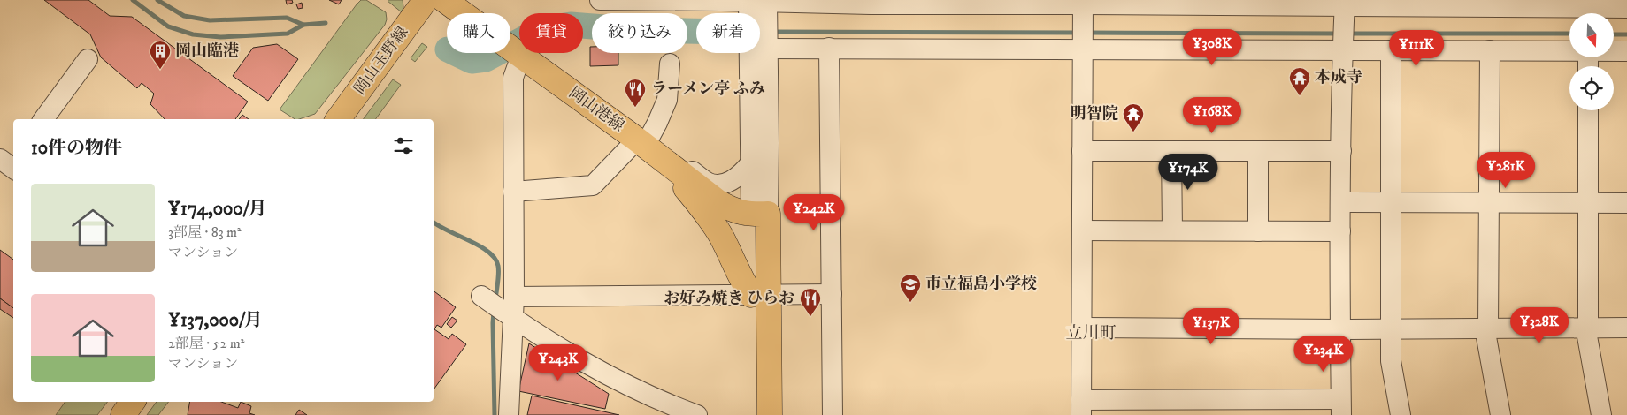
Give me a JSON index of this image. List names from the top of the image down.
{
  "streets": {
    "main road": ["岡山玉野線", "岡山港線"]
  },
  "districts": ["立川町"],
  "places": {
    "building": ["岡山臨港"],
    "temple": ["本成寺", "明智院"],
    "restaurant": ["ラーメン亭 ふみ", "お好み焼き ひらお"],
    "school or university": ["市立福島小学校"]
  },
  "north": "bottom",
  "page": {
    "chip": [
      "購入",
      "賃貸",
      "絞り込み",
      "新着"
    ],
    "price": [
      "¥308K",
      "¥111K",
      "¥168K",
      "¥281K",
      "¥174K",
      "¥242K",
      "¥328K",
      "¥137K",
      "¥234K",
      "¥243K"
    ],
    "heading": "10件の物件",
    "list": [
      {
        "name": "¥174,000/月",
        "note": "3部屋 · 83 m² · マンション"
      },
      {
        "name": "¥137,000/月",
        "note": "2部屋 · 52 m² · マンション"
      }
    ]
  }
}
